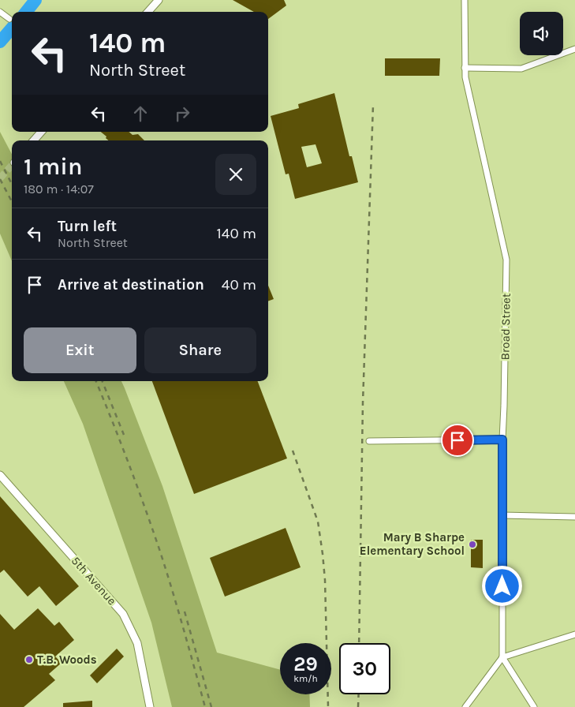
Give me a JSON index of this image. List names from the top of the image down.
{
  "streets": {
    "street": ["Broad Street", "5th Avenue"]
  },
  "places": ["Mary B Sharpe Elementary School", "T.B. Woods"],
  "page": {
    "turn": ["140 m", "North Street"],
    "heading": ["1 min", "180 m · 14:07"],
    "list": [
      {
        "name": "Turn left",
        "note": "North Street",
        "value": "140 m"
      },
      {
        "name": "Arrive at destination",
        "value": "40 m"
      }
    ],
    "buttons": ["Exit", "Share"],
    "speed": "29 km/h",
    "limit": "30"
  }
}
